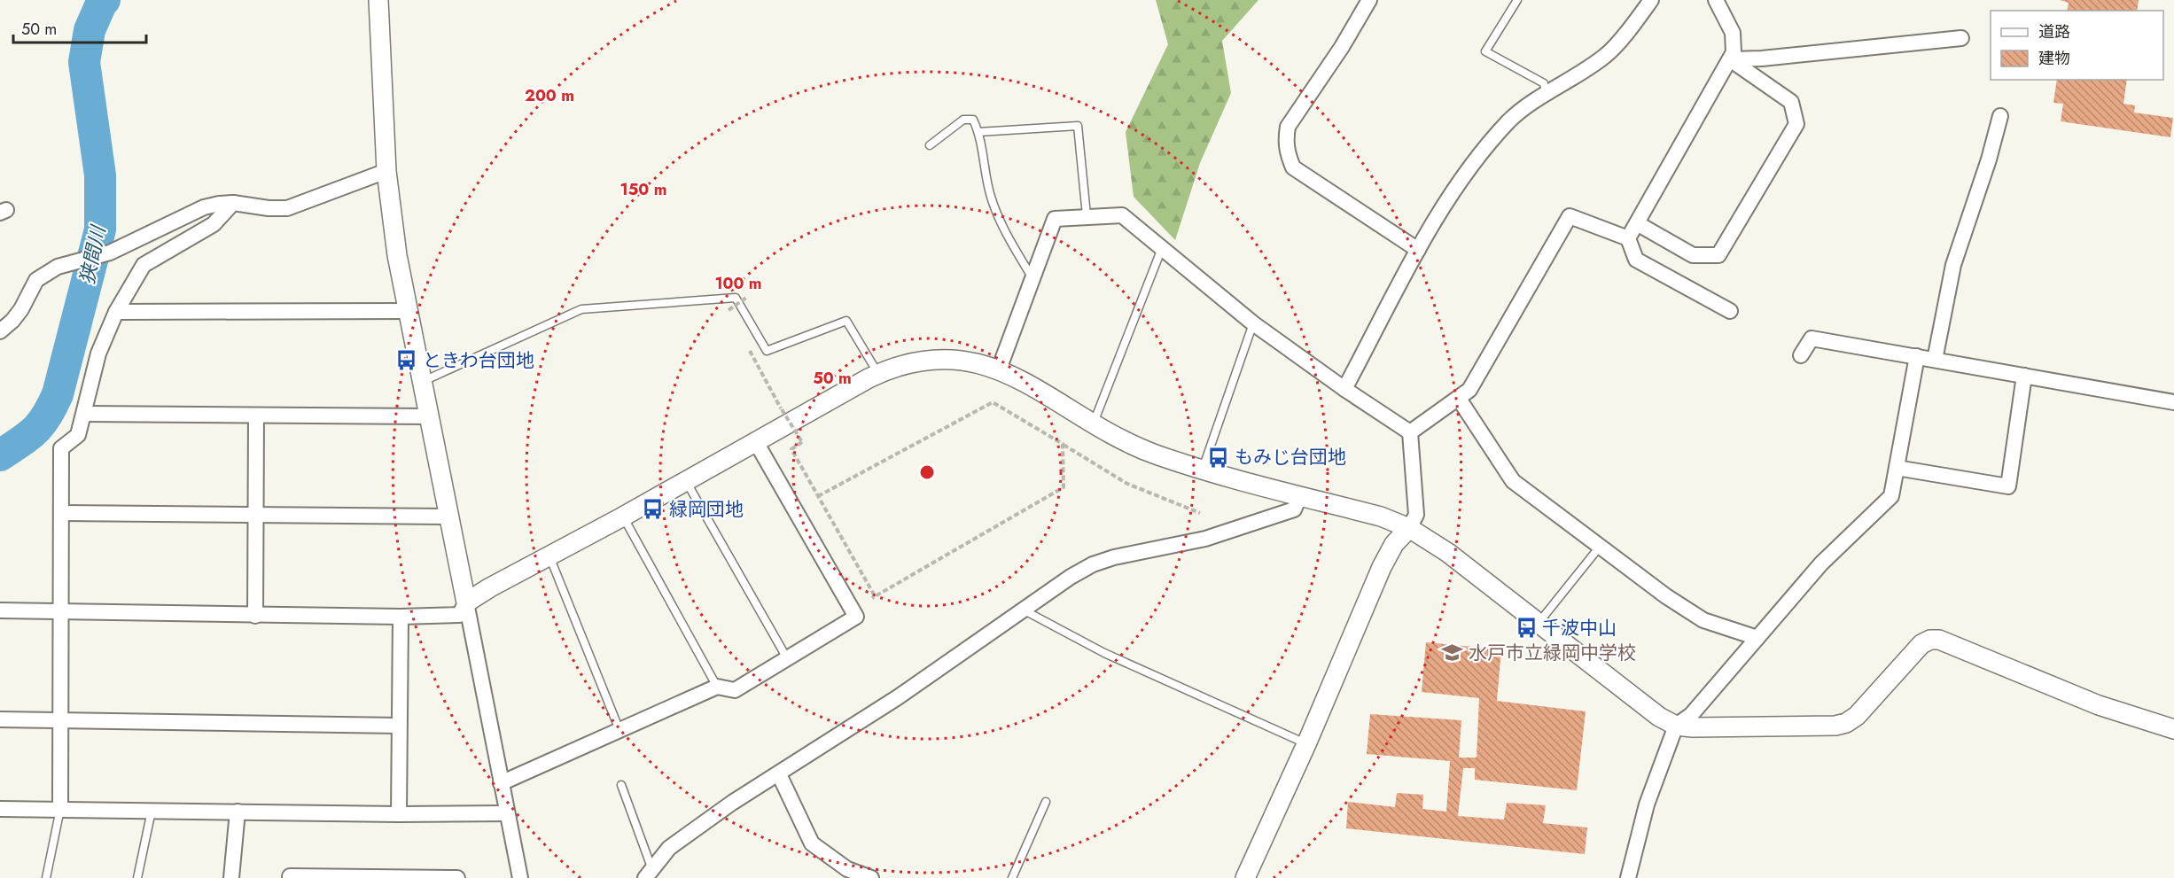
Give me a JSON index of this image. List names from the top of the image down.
{
  "water": ["狭間川"],
  "places": {
    "bus stop": [
      "ときわ台団地",
      "もみじ台団地",
      "緑岡団地",
      "千波中山"
    ],
    "school or university": ["水戸市立緑岡中学校"]
  },
  "legend": ["道路", "建物"],
  "scale_bar": "50 m",
  "rings": [
    "200 m",
    "150 m",
    "100 m",
    "50 m"
  ]
}
